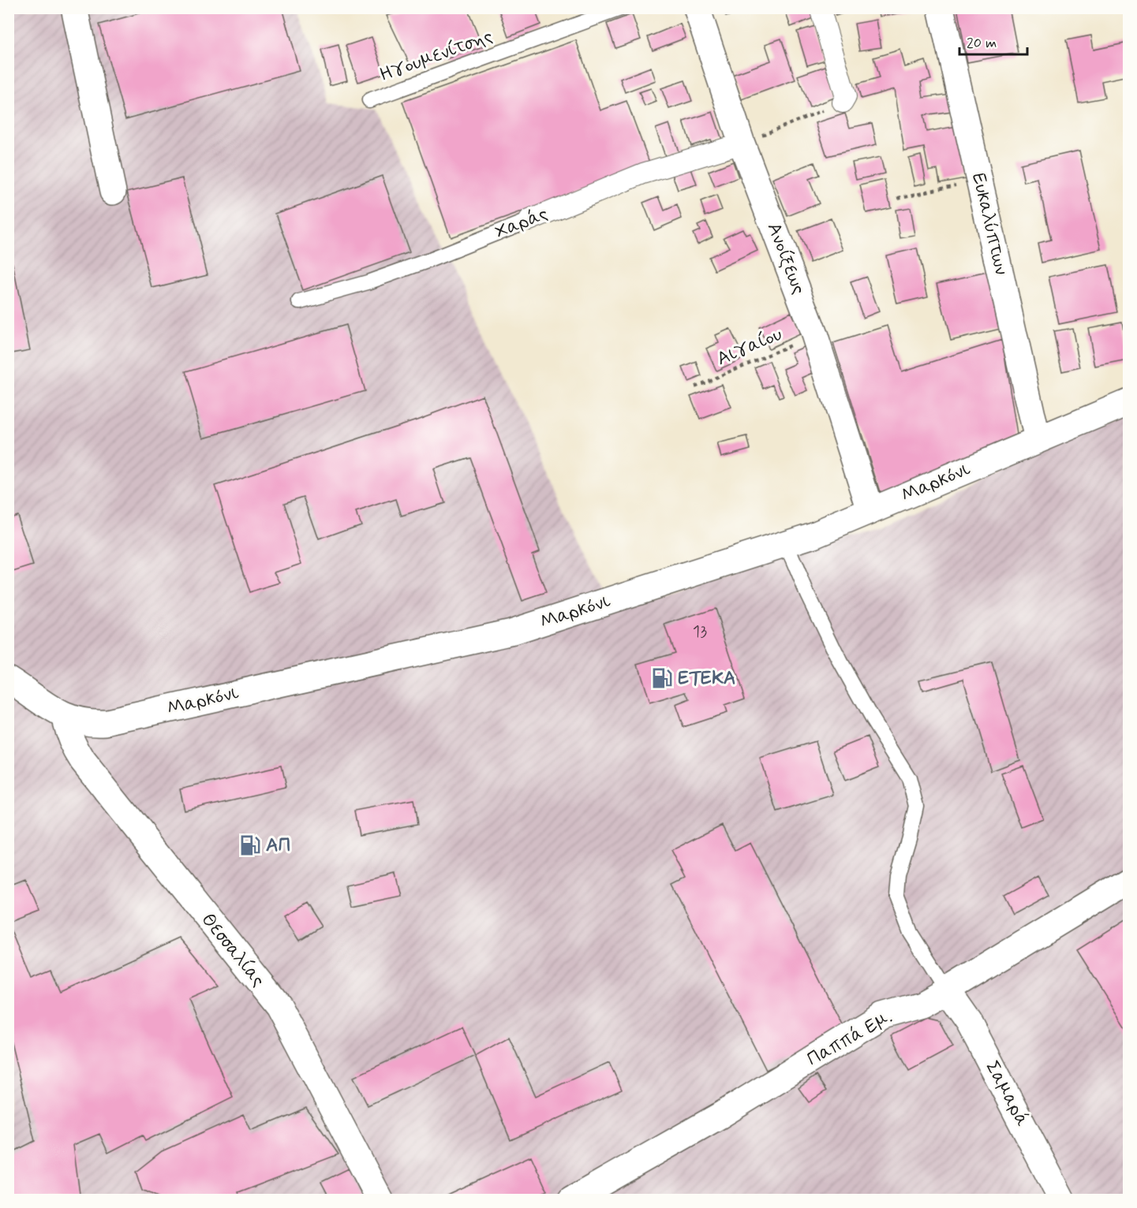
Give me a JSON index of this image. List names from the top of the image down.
{
  "streets": {
    "street": [
      "Χαράς",
      "Ευκαλύπτων",
      "Ανοίξεως",
      "Μαρκόνι",
      "Θεσσαλίας",
      "Παππά Εμ.",
      "Σαμαρά"
    ],
    "lane": ["Ηγουμενίτσης"],
    "path": ["Αιγαίου"]
  },
  "crossings": [
    ["Χαράς", "Ανοίξεως"],
    ["Ευκαλύπτων", "Μαρκόνι"],
    ["Ανοίξεως", "Αιγαίου"],
    ["Ανοίξεως", "Μαρκόνι"],
    ["Μαρκόνι", "Θεσσαλίας"],
    ["Παππά Εμ.", "Σαμαρά"]
  ],
  "places": {
    "fuel station": ["ΕΤΕΚΑ", "ΑΠ"]
  },
  "house_numbers": ["13"],
  "scale_bar": "20 m"
}
